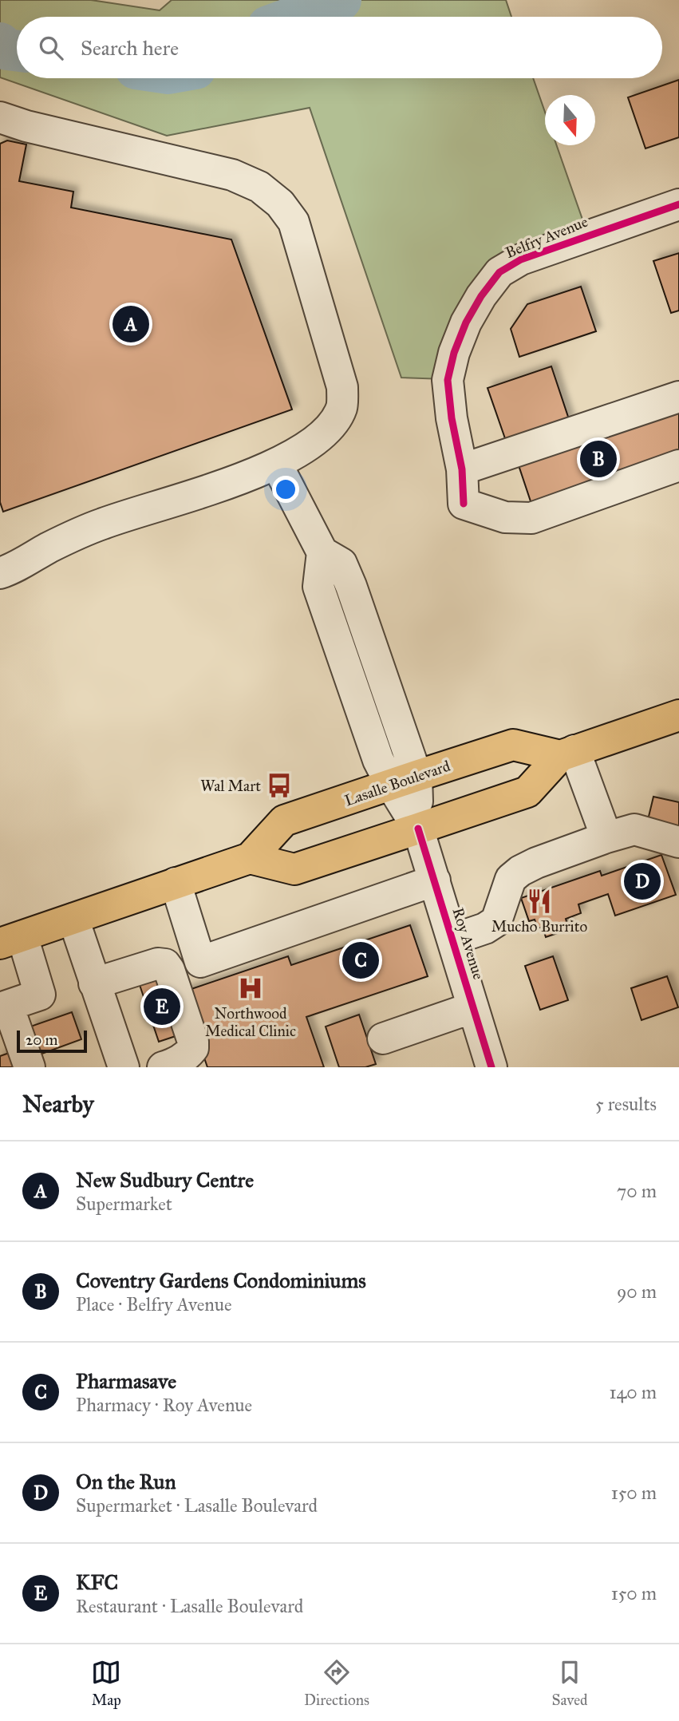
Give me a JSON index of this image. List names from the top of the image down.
{
  "streets": {
    "main road": ["Lasalle Boulevard"],
    "street": ["Belfry Avenue", "Roy Avenue"]
  },
  "crossings": [
    ["Lasalle Boulevard", "Roy Avenue"]
  ],
  "places": {
    "bus stop": ["Wal Mart"],
    "restaurant": ["Mucho Burrito"],
    "hospital": ["Northwood Medical Clinic"]
  },
  "scale_bar": "20 m",
  "north": "bottom",
  "page": {
    "search": "Search here",
    "pins": [
      "A",
      "B",
      "D",
      "C",
      "E"
    ],
    "scale": "20 m",
    "heading": ["Nearby", "5 results"],
    "list": [
      {
        "mark": "A",
        "name": "New Sudbury Centre",
        "note": "Supermarket",
        "value": "70 m"
      },
      {
        "mark": "B",
        "name": "Coventry Gardens Condominiums",
        "note": "Place · Belfry Avenue",
        "value": "90 m"
      },
      {
        "mark": "C",
        "name": "Pharmasave",
        "note": "Pharmacy · Roy Avenue",
        "value": "140 m"
      },
      {
        "mark": "D",
        "name": "On the Run",
        "note": "Supermarket · Lasalle Boulevard",
        "value": "150 m"
      },
      {
        "mark": "E",
        "name": "KFC",
        "note": "Restaurant · Lasalle Boulevard",
        "value": "150 m"
      }
    ],
    "nav": ["Map", "Directions", "Saved"]
  }
}
